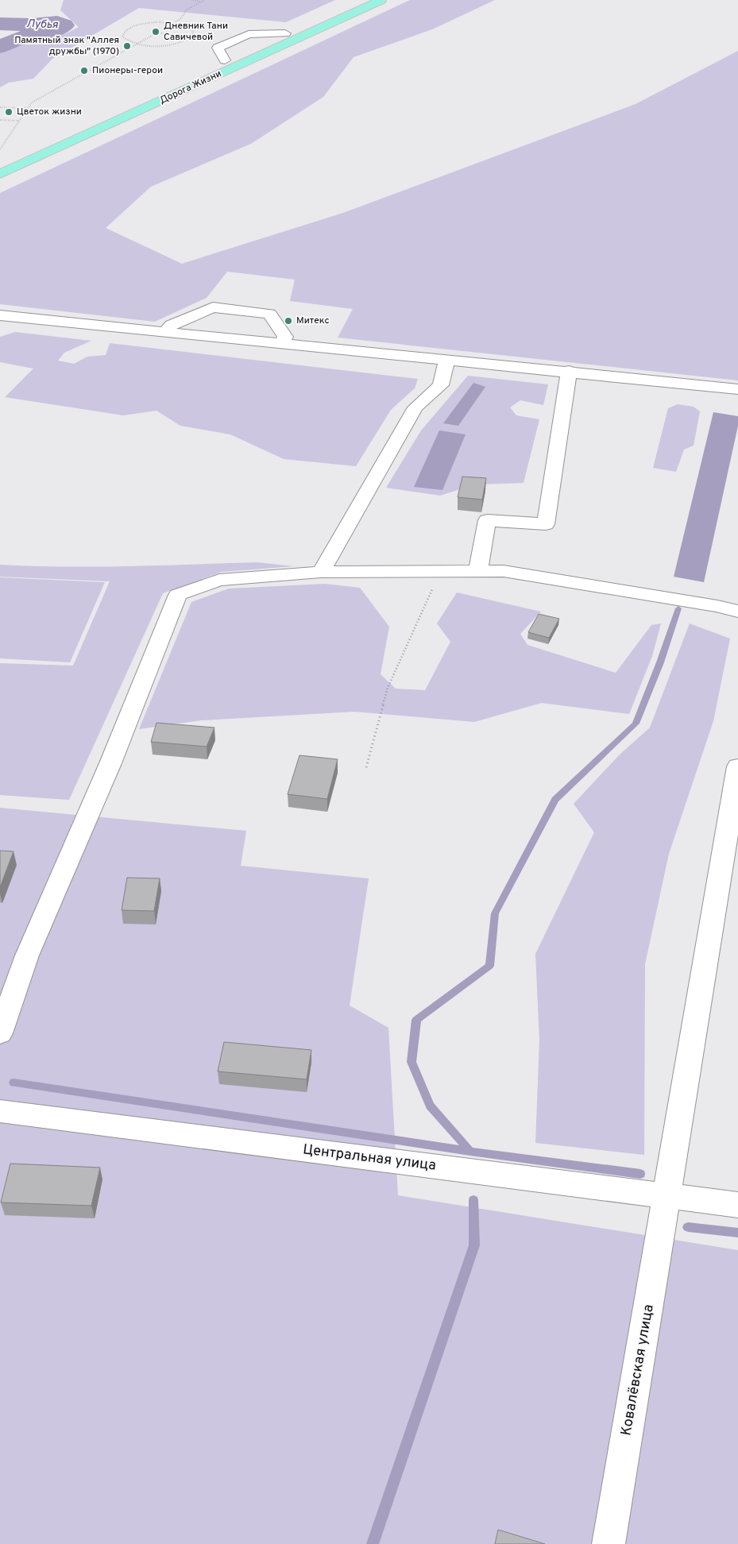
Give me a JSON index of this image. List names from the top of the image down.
{
  "streets": {
    "main road": ["Дорога Жизни"],
    "street": ["Центральная улица", "Ковалёвская улица"]
  },
  "crossings": [
    ["Центральная улица", "Ковалёвская улица"]
  ],
  "water": ["Лубья"],
  "places": [
    "Дневник Тани Савичевой",
    "Памятный знак \"Аллея дружбы\" (1970)",
    "Пионеры-герои",
    "Цветок жизни",
    "Митекс"
  ]
}
